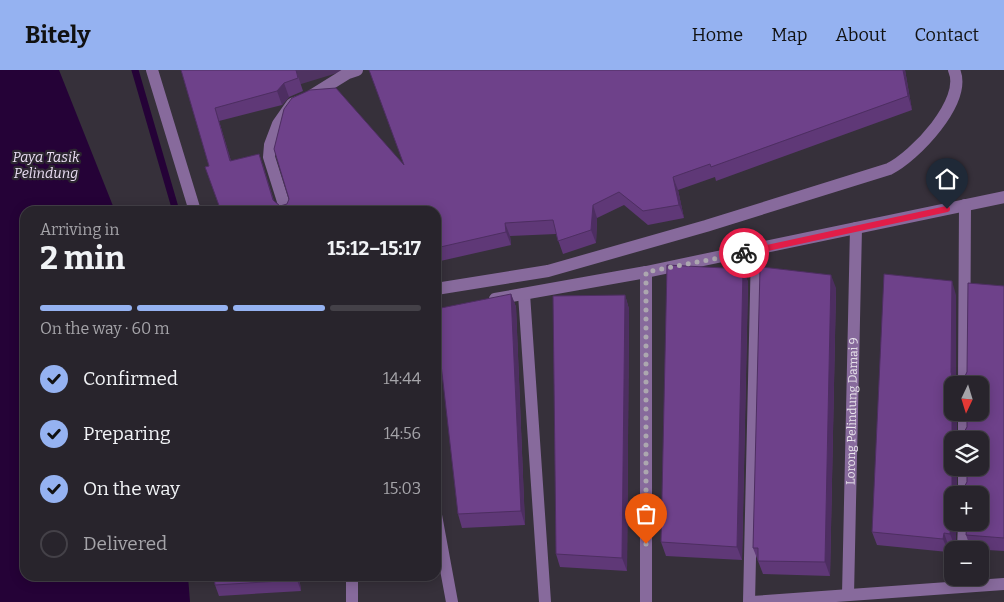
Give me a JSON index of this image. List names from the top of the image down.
{
  "streets": {
    "street": ["Lorong Pelindung Damai 9"]
  },
  "water": ["Paya Tasik Pelindung"],
  "north": "bottom",
  "page": {
    "header": "Bitely",
    "nav": [
      "Home",
      "Map",
      "About",
      "Contact"
    ],
    "heading": ["2 min", "Arriving in", "15:12–15:17"],
    "bar": "On the way · 60 m",
    "list": [
      ["Confirmed", "14:44"],
      ["Preparing", "14:56"],
      ["On the way", "15:03"],
      "Delivered"
    ],
    "map_buttons": ["+", "−"]
  }
}
